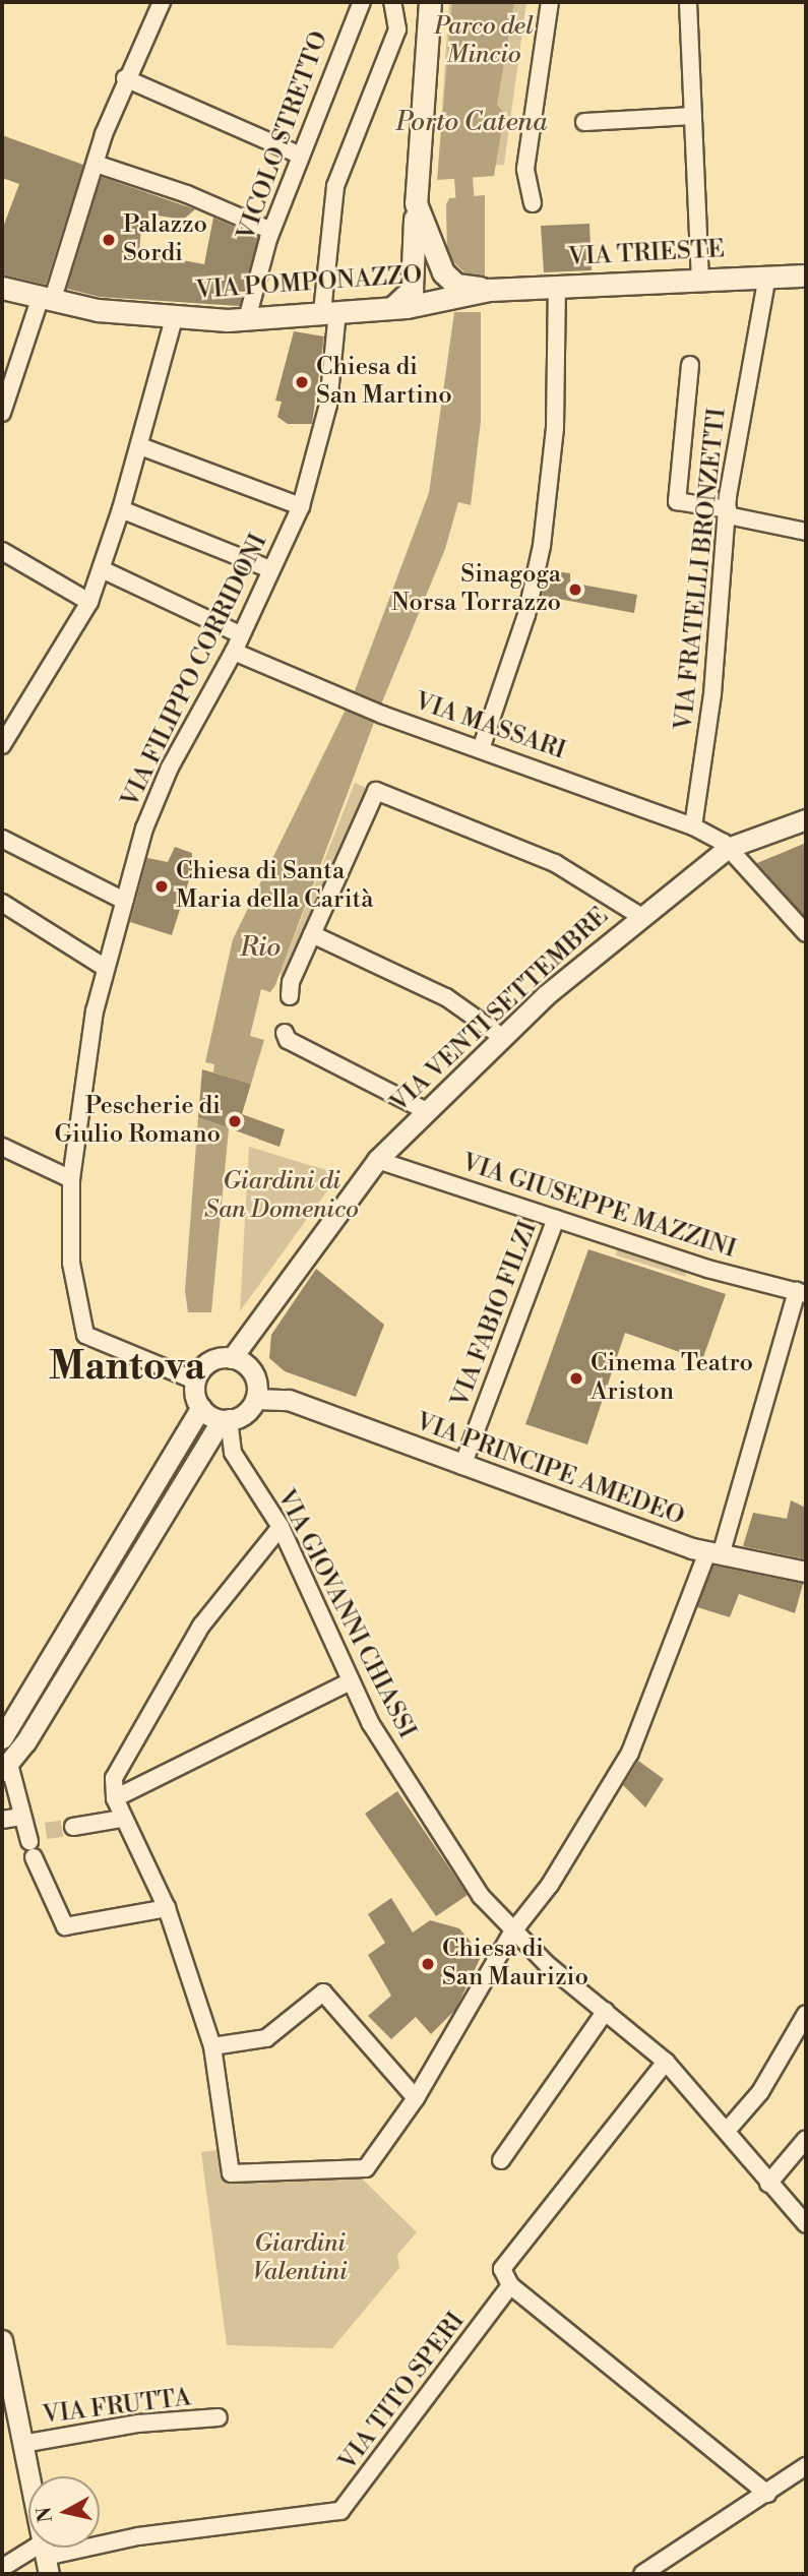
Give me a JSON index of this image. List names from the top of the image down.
{
  "streets": {
    "main road": ["VIA TRIESTE", "VIA POMPONAZZO"],
    "street": [
      "VICOLO STRETTO",
      "VIA FRATELLI BRONZETTI",
      "VIA FILIPPO CORRIDONI",
      "VIA MASSARI",
      "VIA VENTI SETTEMBRE",
      "VIA GIUSEPPE MAZZINI",
      "VIA FABIO FILZI",
      "VIA PRINCIPE AMEDEO",
      "VIA GIOVANNI CHIASSI",
      "VIA TITO SPERI",
      "VIA FRUTTA"
    ]
  },
  "crossings": [
    ["VICOLO STRETTO", "VIA POMPONAZZO"],
    ["VIA TRIESTE", "VIA POMPONAZZO"],
    ["VIA TRIESTE", "VIA FRATELLI BRONZETTI"],
    ["VIA POMPONAZZO", "VIA FILIPPO CORRIDONI"],
    ["VIA FRATELLI BRONZETTI", "VIA MASSARI"],
    ["VIA FILIPPO CORRIDONI", "VIA MASSARI"],
    ["VIA FILIPPO CORRIDONI", "VIA VENTI SETTEMBRE"],
    ["VIA FILIPPO CORRIDONI", "VIA PRINCIPE AMEDEO"],
    ["VIA FILIPPO CORRIDONI", "VIA GIOVANNI CHIASSI"],
    ["VIA MASSARI", "VIA VENTI SETTEMBRE"],
    ["VIA VENTI SETTEMBRE", "VIA GIUSEPPE MAZZINI"],
    ["VIA VENTI SETTEMBRE", "VIA PRINCIPE AMEDEO"],
    ["VIA VENTI SETTEMBRE", "VIA GIOVANNI CHIASSI"],
    ["VIA GIUSEPPE MAZZINI", "VIA FABIO FILZI"],
    ["VIA FABIO FILZI", "VIA PRINCIPE AMEDEO"],
    ["VIA PRINCIPE AMEDEO", "VIA GIOVANNI CHIASSI"]
  ],
  "districts": ["Mantova"],
  "water": ["Porto Catena", "Rio"],
  "parks": ["Parco del Mincio", "Giardini di San Domenico", "Giardini Valentini"],
  "places": [
    "Palazzo Sordi",
    "Chiesa di San Martino",
    "Sinagoga Norsa Torrazzo",
    "Chiesa di Santa Maria della Carità",
    "Pescherie di Giulio Romano",
    "Cinema Teatro Ariston",
    "Chiesa di San Maurizio"
  ],
  "north": "left"
}
